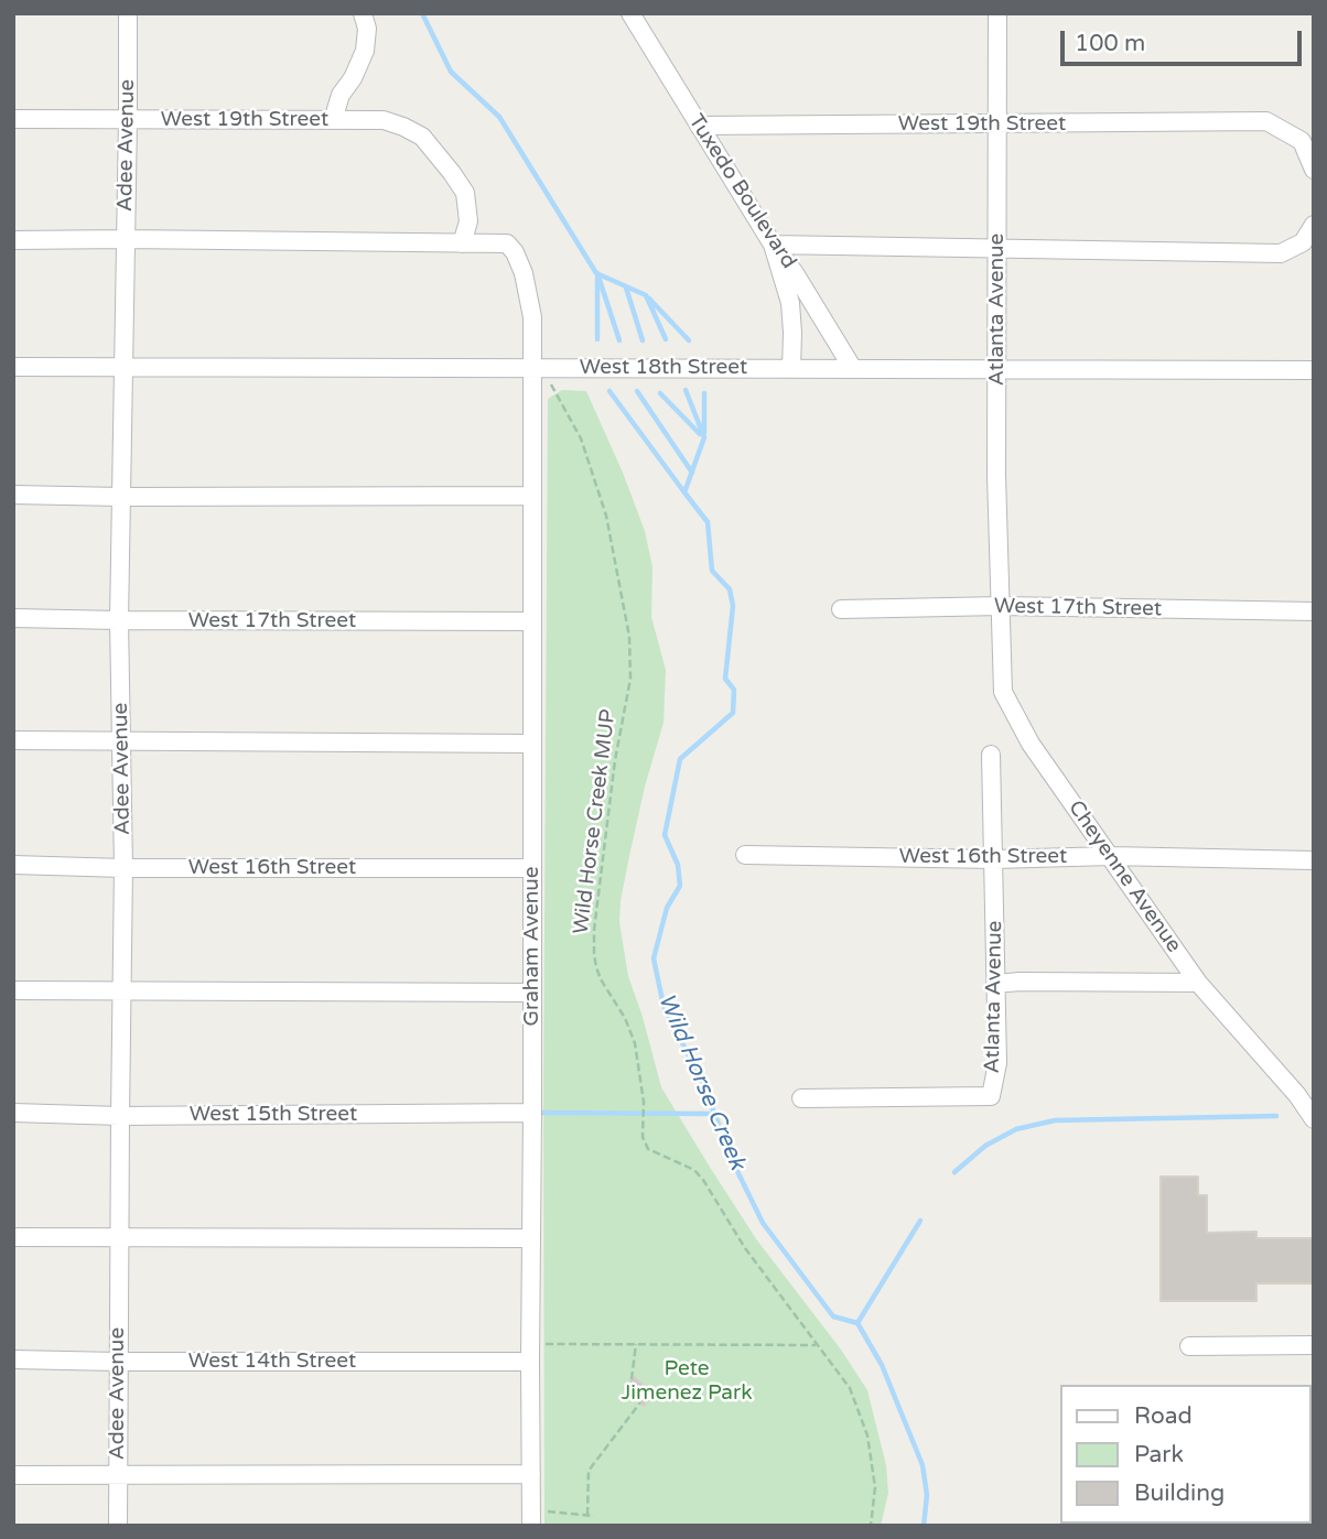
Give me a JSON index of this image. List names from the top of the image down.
{
  "streets": {
    "street": [
      "West 19th Street",
      "Adee Avenue",
      "Tuxedo Boulevard",
      "Atlanta Avenue",
      "West 18th Street",
      "West 17th Street",
      "West 16th Street",
      "Cheyenne Avenue",
      "Graham Avenue",
      "West 15th Street",
      "West 14th Street"
    ],
    "path": ["Wild Horse Creek MUP"]
  },
  "crossings": [
    ["West 19th Street", "Adee Avenue"],
    ["West 19th Street", "Tuxedo Boulevard"],
    ["West 19th Street", "Atlanta Avenue"],
    ["West 19th Street", "Graham Avenue"],
    ["Adee Avenue", "West 18th Street"],
    ["Adee Avenue", "West 17th Street"],
    ["Adee Avenue", "West 16th Street"],
    ["Adee Avenue", "Graham Avenue"],
    ["Adee Avenue", "West 15th Street"],
    ["Adee Avenue", "West 14th Street"],
    ["Tuxedo Boulevard", "West 18th Street"],
    ["Atlanta Avenue", "West 18th Street"],
    ["Atlanta Avenue", "West 17th Street"],
    ["Atlanta Avenue", "West 16th Street"],
    ["Atlanta Avenue", "Cheyenne Avenue"],
    ["West 18th Street", "Wild Horse Creek MUP"],
    ["West 18th Street", "Graham Avenue"],
    ["West 17th Street", "Cheyenne Avenue"],
    ["West 17th Street", "Graham Avenue"],
    ["Wild Horse Creek MUP", "Graham Avenue"],
    ["West 16th Street", "Cheyenne Avenue"],
    ["West 16th Street", "Graham Avenue"],
    ["Graham Avenue", "West 15th Street"],
    ["Graham Avenue", "West 14th Street"]
  ],
  "water": ["Wild Horse Creek"],
  "parks": ["Pete Jimenez Park"],
  "legend": ["Road", "Park", "Building"],
  "scale_bar": "100 m"
}
